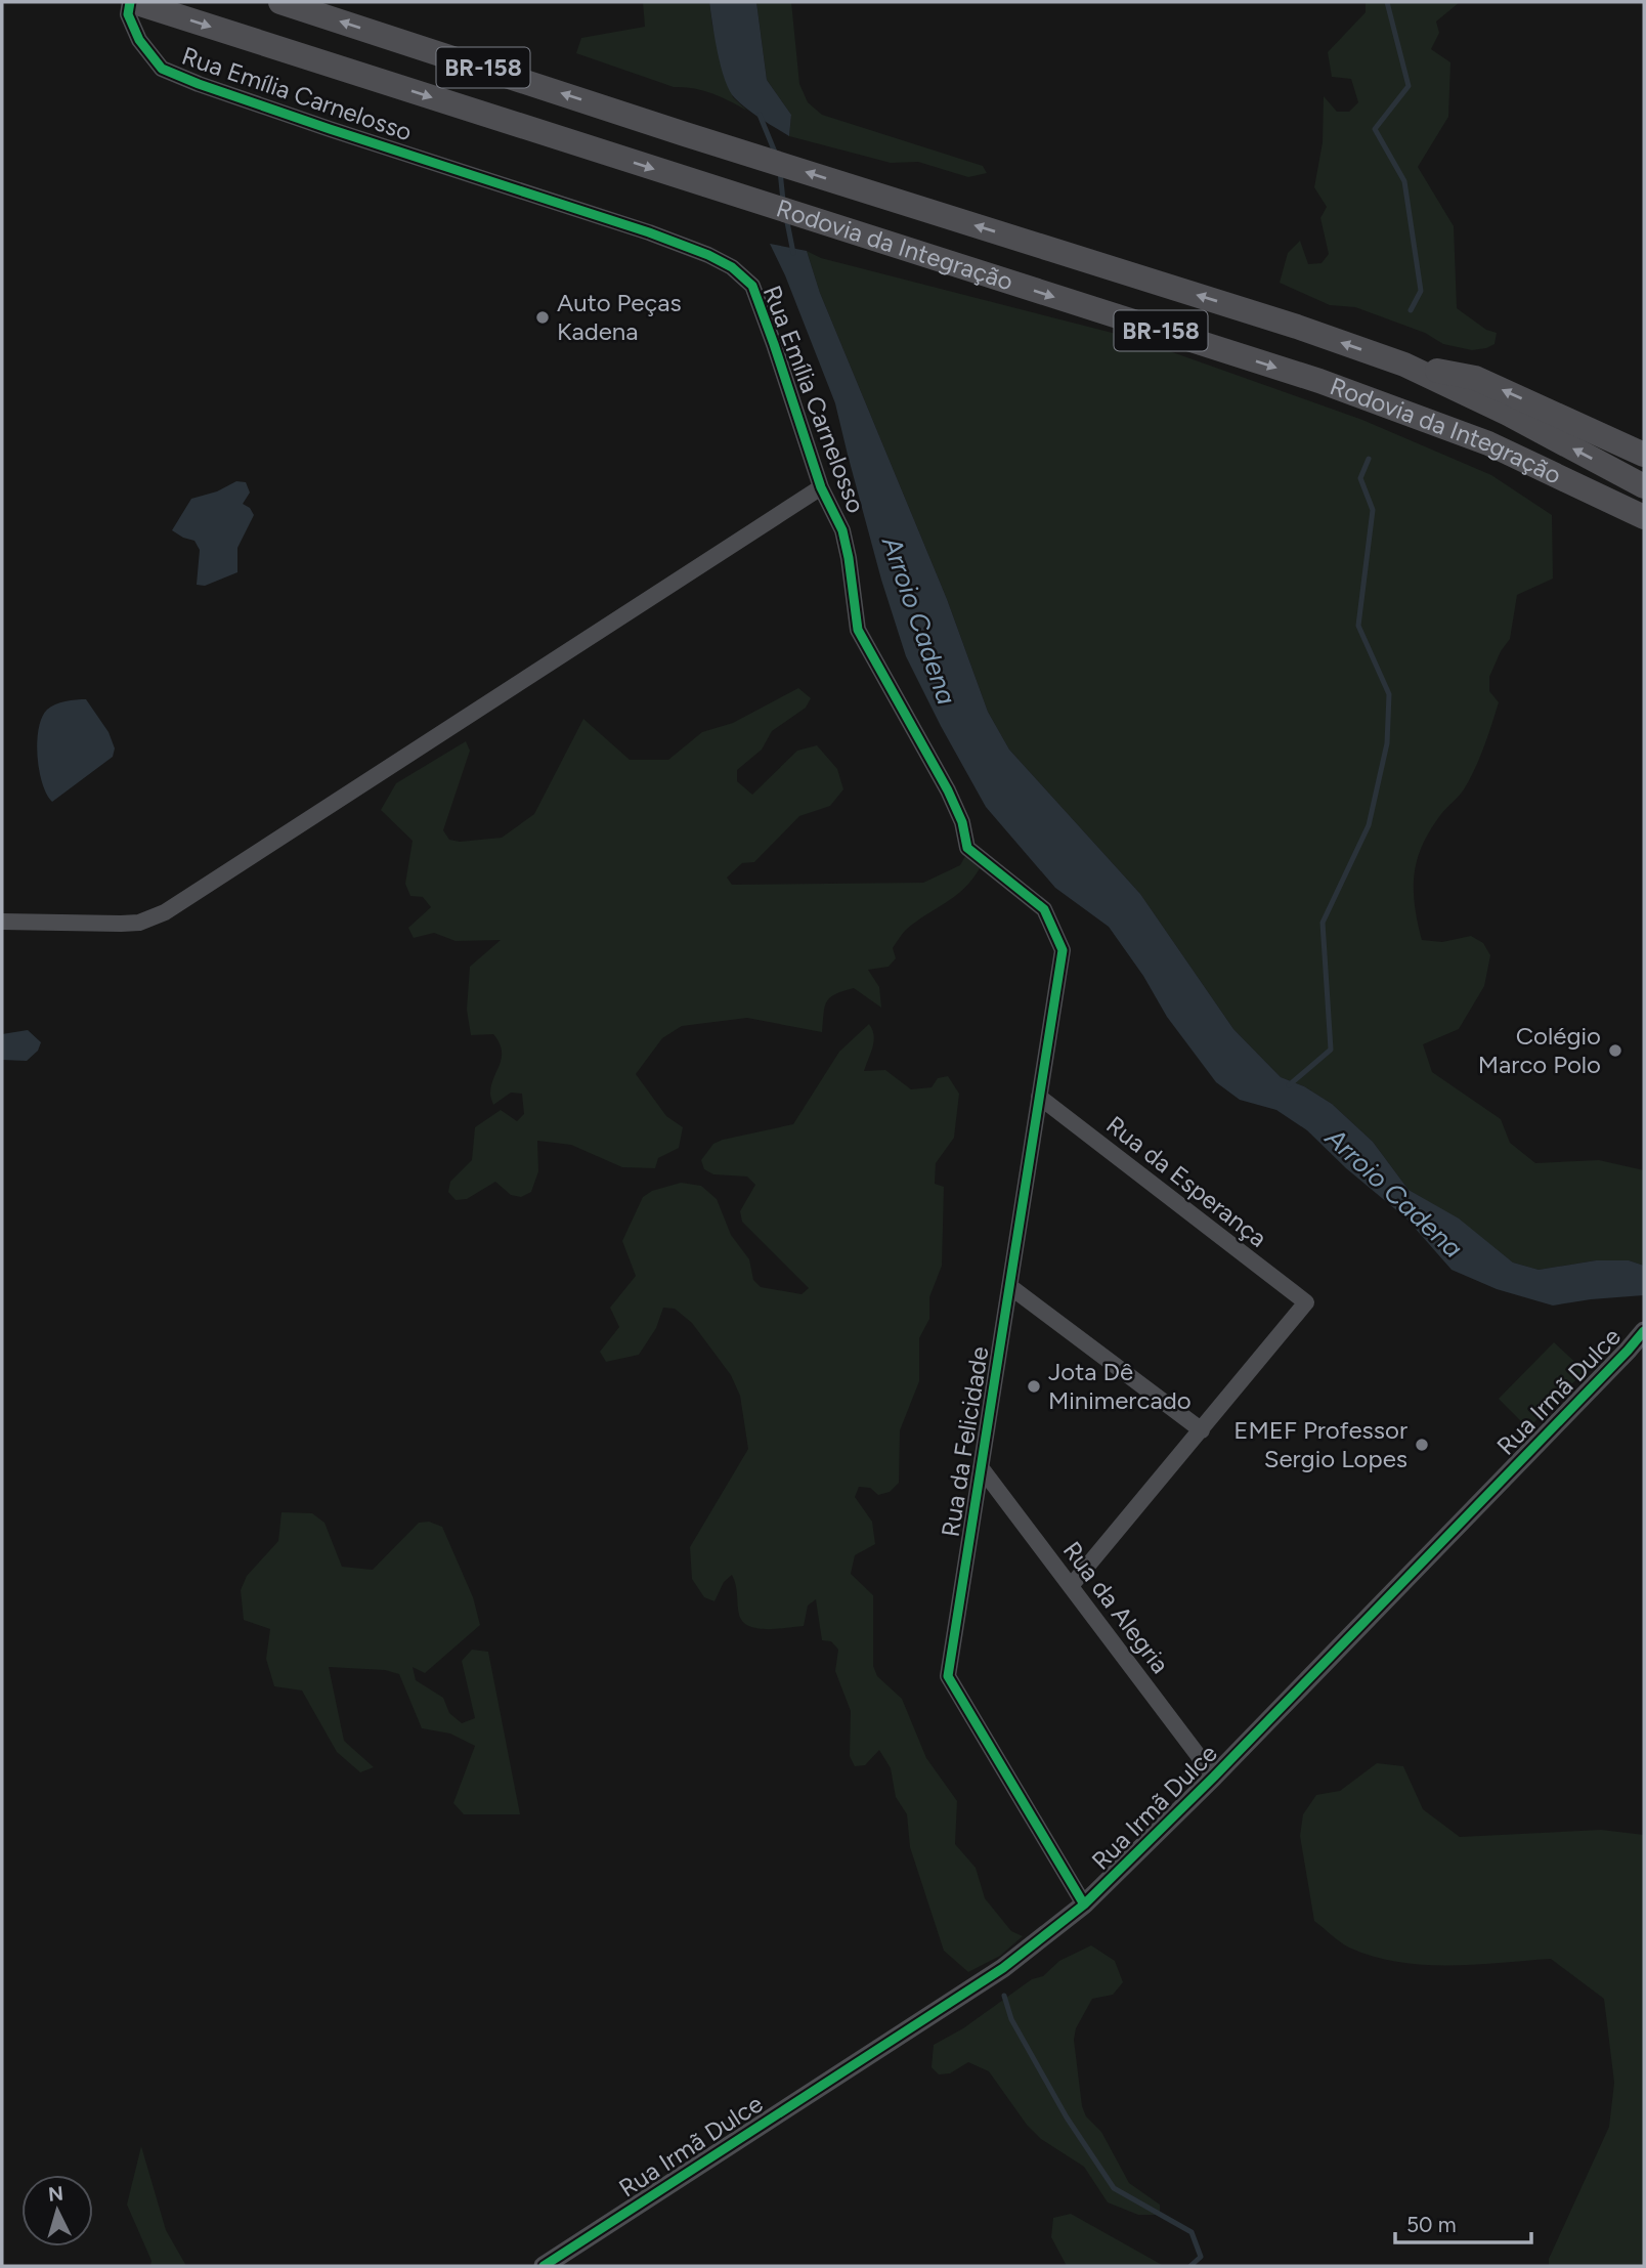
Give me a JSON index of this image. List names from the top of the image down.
{
  "streets": {
    "highway": ["BR-158", "Rodovia da Integração"],
    "street": [
      "Rua Emília Carnelosso",
      "Rua da Esperança",
      "Rua Irmã Dulce",
      "Rua da Felicidade",
      "Rua da Alegria"
    ]
  },
  "crossings": [
    ["Rua Emília Carnelosso", "Rodovia da Integração"],
    ["Rua Emília Carnelosso", "Rua da Felicidade"],
    ["Rua da Esperança", "Rua da Felicidade"],
    ["Rua Irmã Dulce", "Rua da Felicidade"],
    ["Rua Irmã Dulce", "Rua da Alegria"],
    ["Rua da Felicidade", "Rua da Alegria"]
  ],
  "water": ["Arroio Cadena"],
  "places": [
    "Auto Peças Kadena",
    "Colégio Marco Polo",
    "Jota Dê Minimercado",
    "EMEF Professor Sergio Lopes"
  ],
  "scale_bar": "50 m",
  "north": "top"
}
